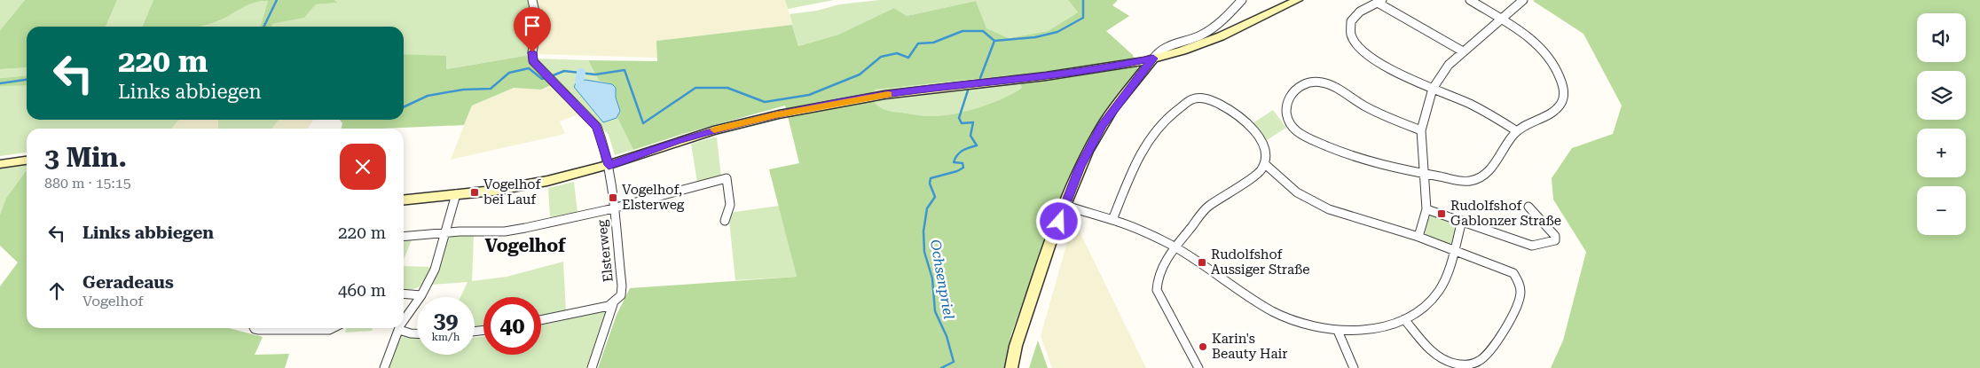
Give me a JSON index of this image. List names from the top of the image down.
{
  "streets": {
    "street": ["Elsterweg"]
  },
  "districts": ["Vogelhof"],
  "water": ["Ochsenpriel"],
  "places": {
    "transit": [
      "Vogelhof bei Lauf",
      "Vogelhof, Elsterweg",
      "Rudolfshof Gablonzer Straße",
      "Rudolfshof Aussiger Straße"
    ],
    "other": ["Karin's Beauty Hair"]
  },
  "page": {
    "map_buttons": ["+", "−"],
    "turn": ["220 m", "Links abbiegen"],
    "heading": ["3 Min.", "880 m · 15:15"],
    "list": [
      {
        "name": "Links abbiegen",
        "value": "220 m"
      },
      {
        "name": "Geradeaus",
        "note": "Vogelhof",
        "value": "460 m"
      }
    ],
    "speed": "39 km/h",
    "limit": "40"
  }
}
